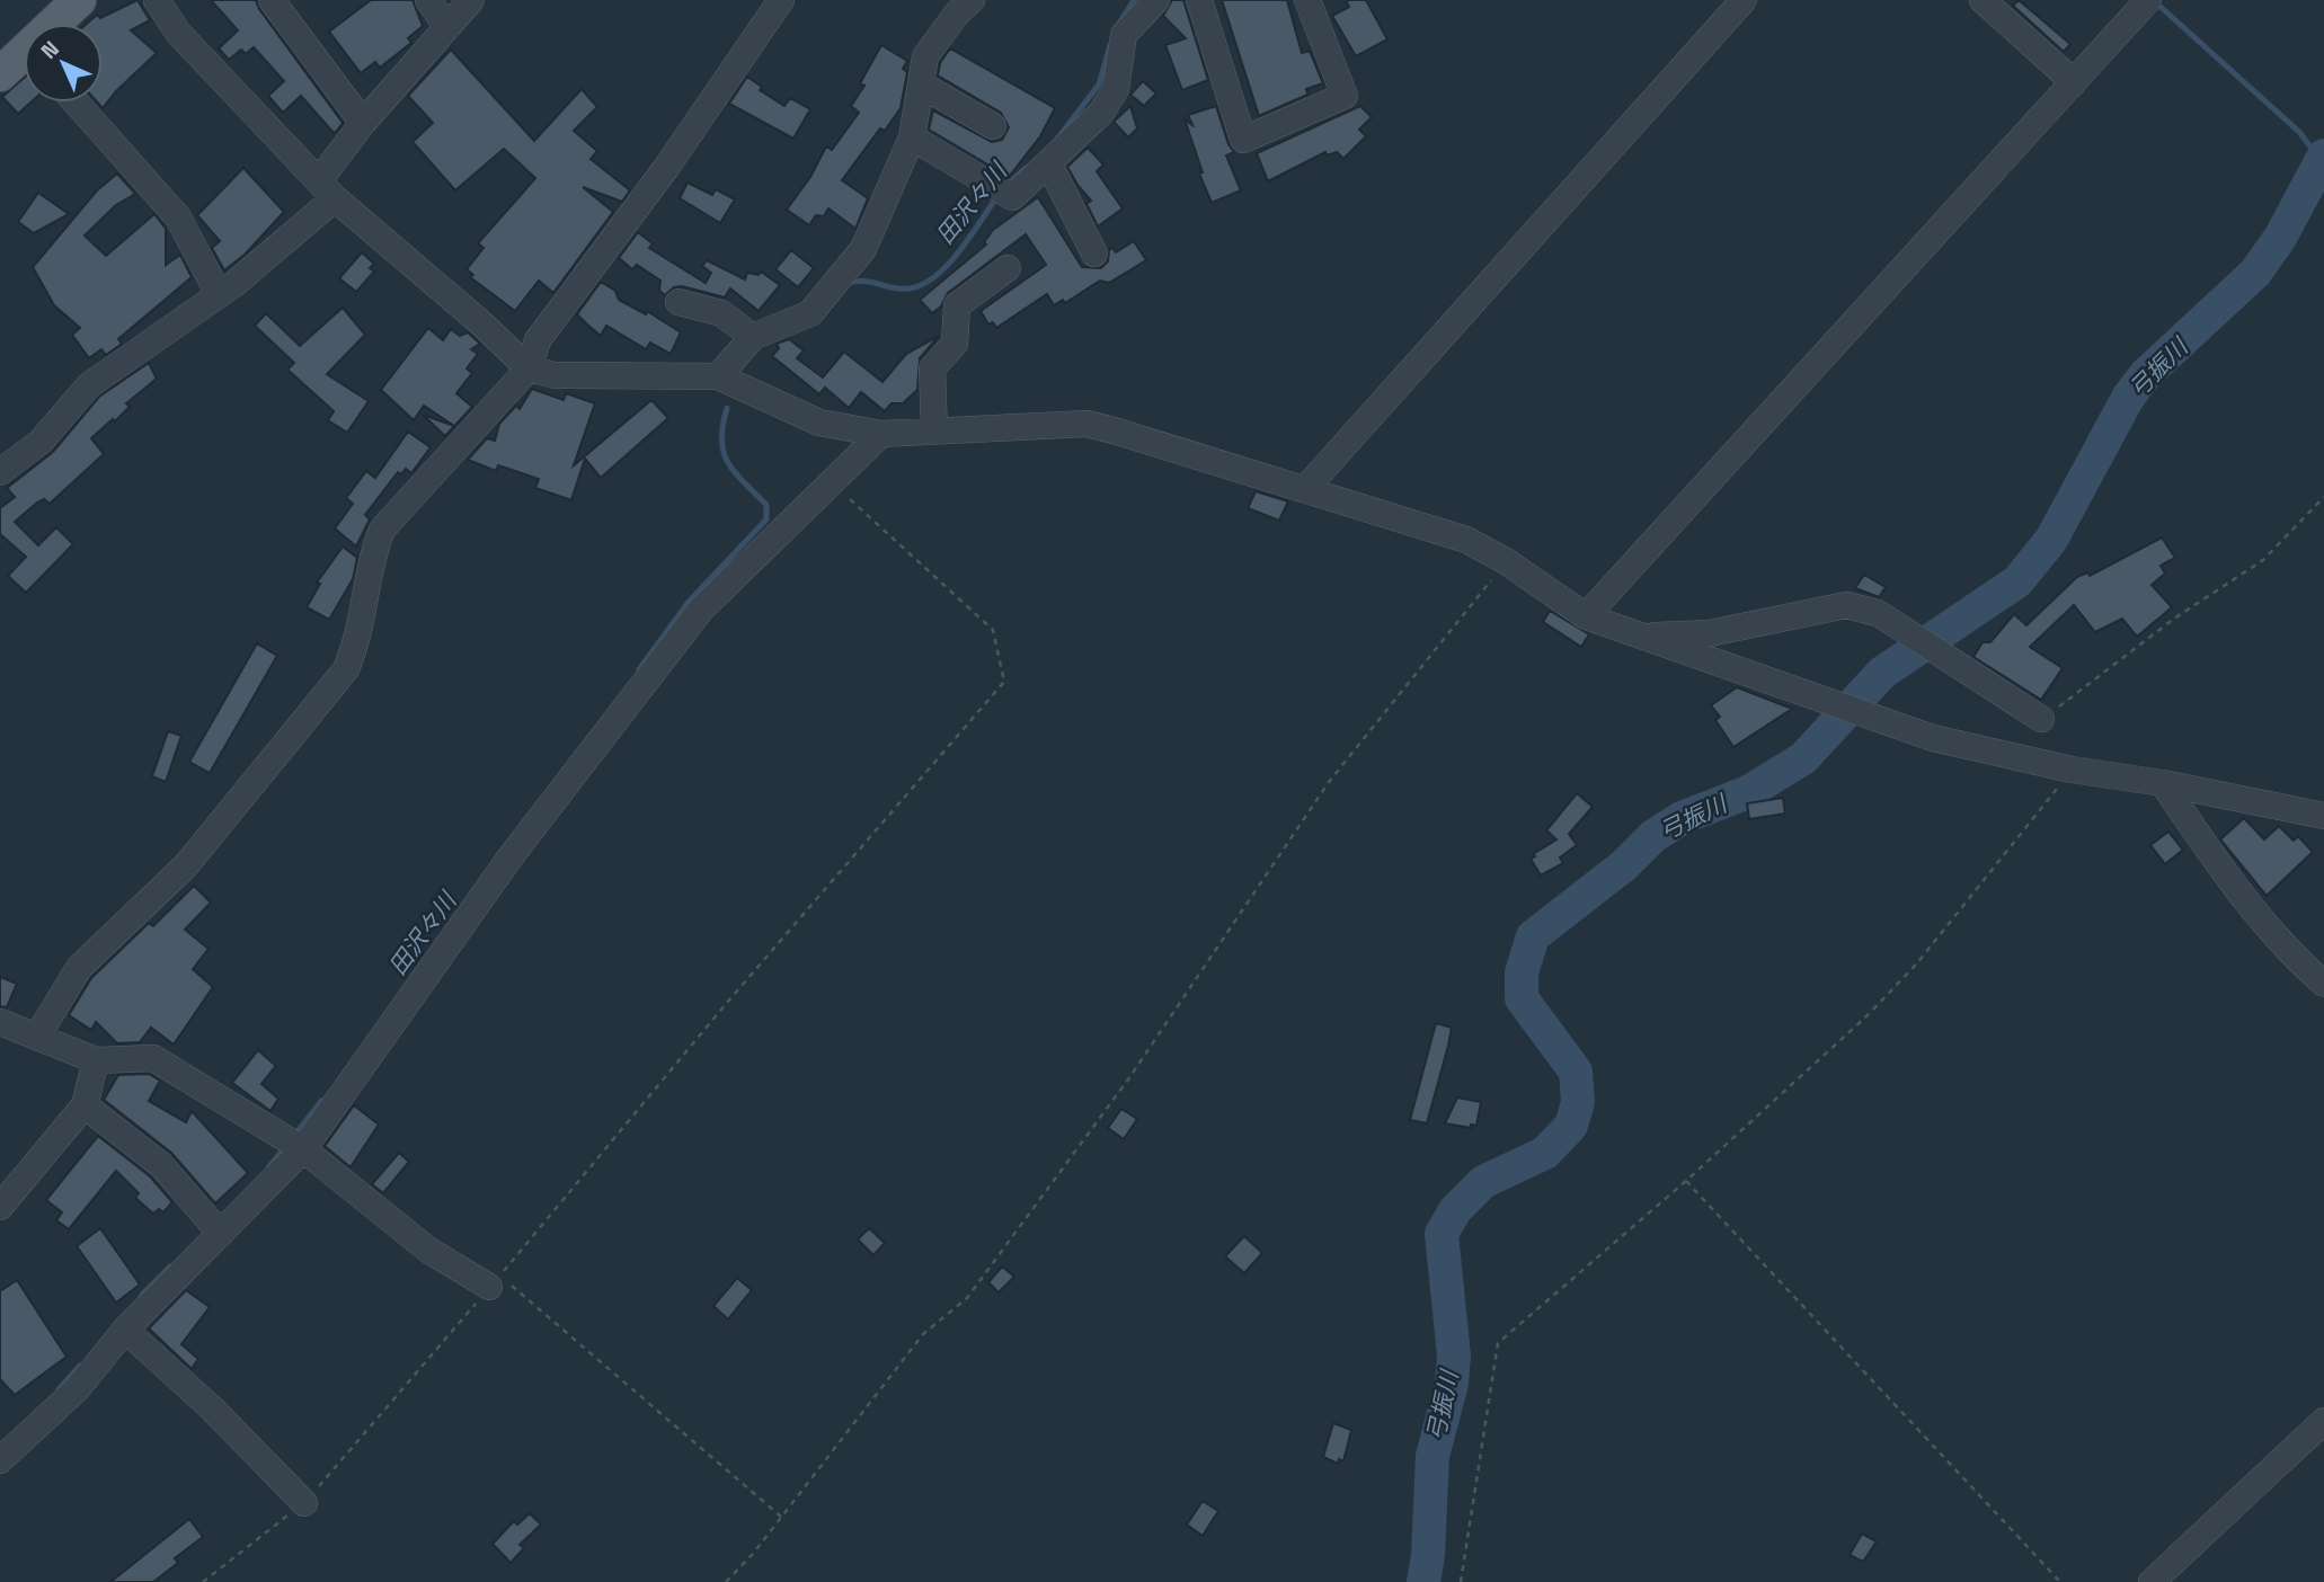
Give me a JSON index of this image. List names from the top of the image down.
{
  "water": ["田沢々川", "弓振川"],
  "north": "top left"
}
